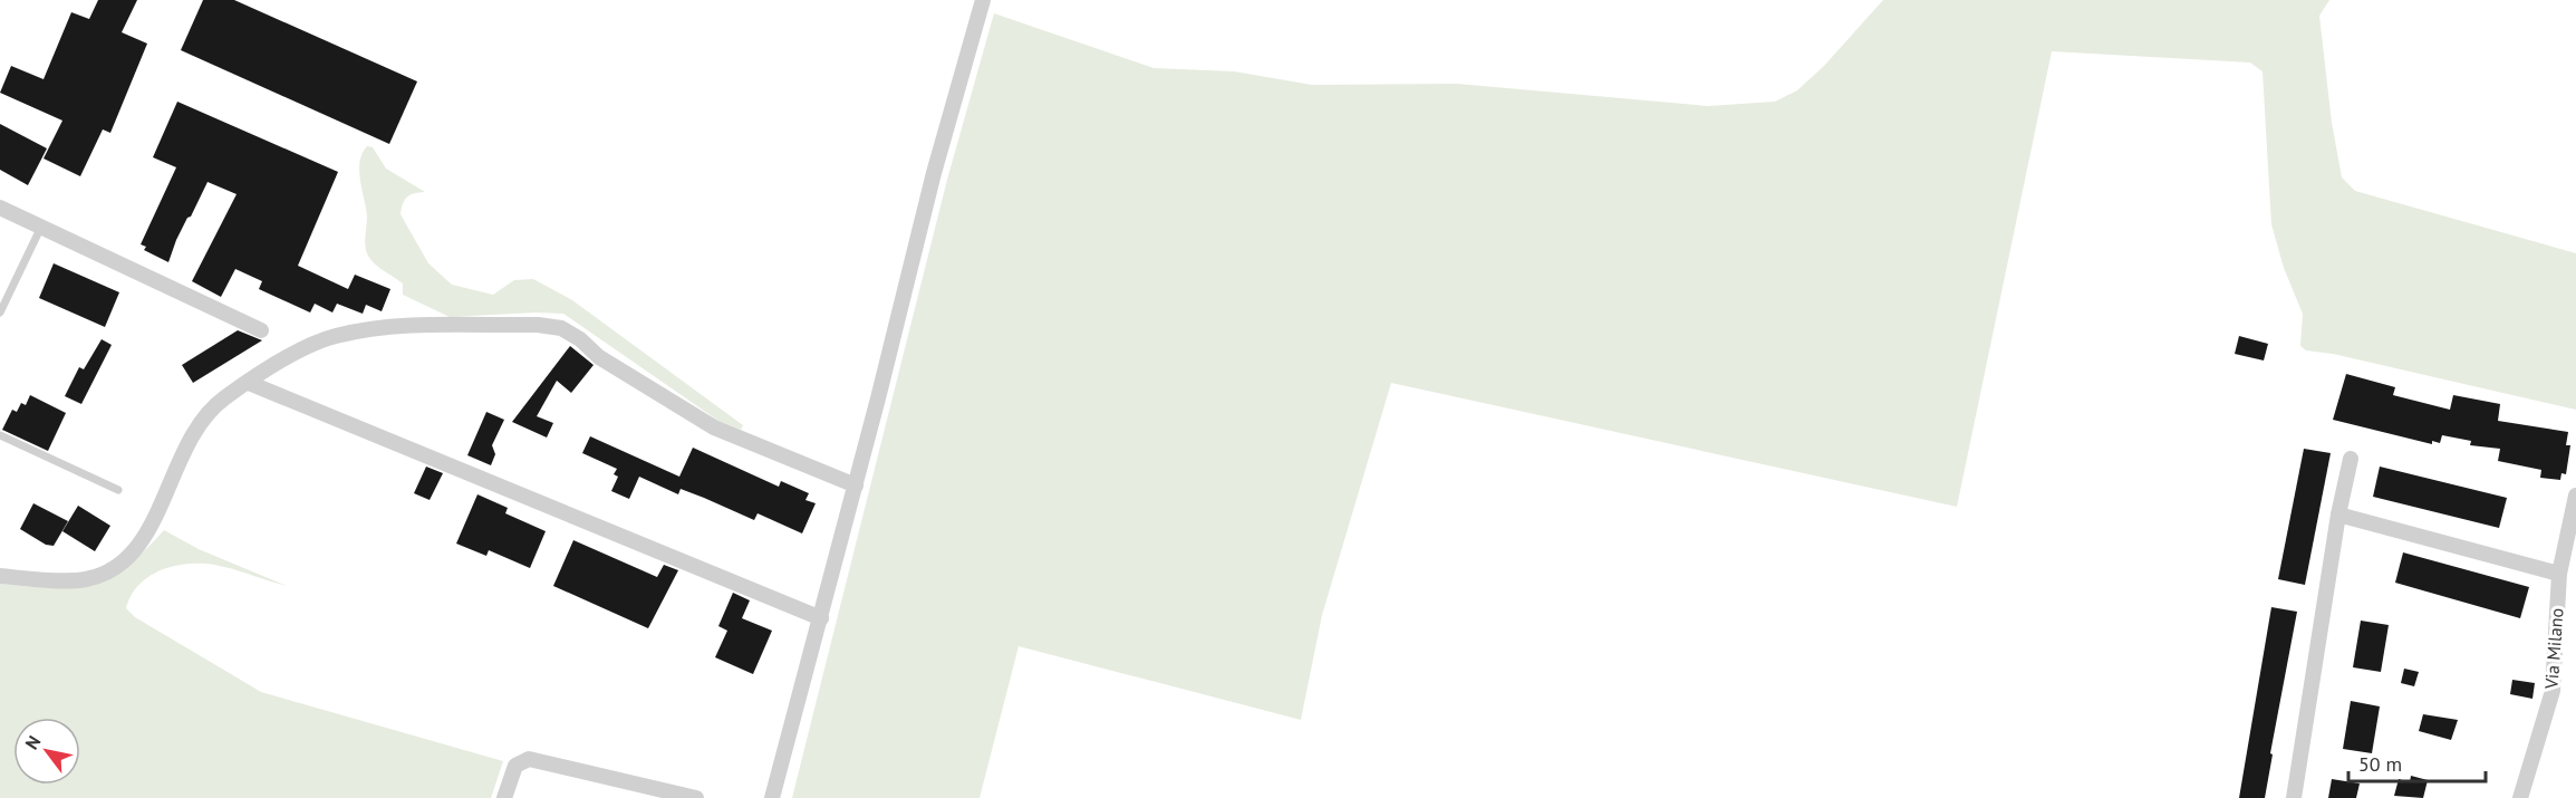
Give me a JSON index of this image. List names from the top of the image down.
{
  "streets": {
    "street": ["Via Milano"]
  },
  "scale_bar": "50 m",
  "north": "top left"
}
